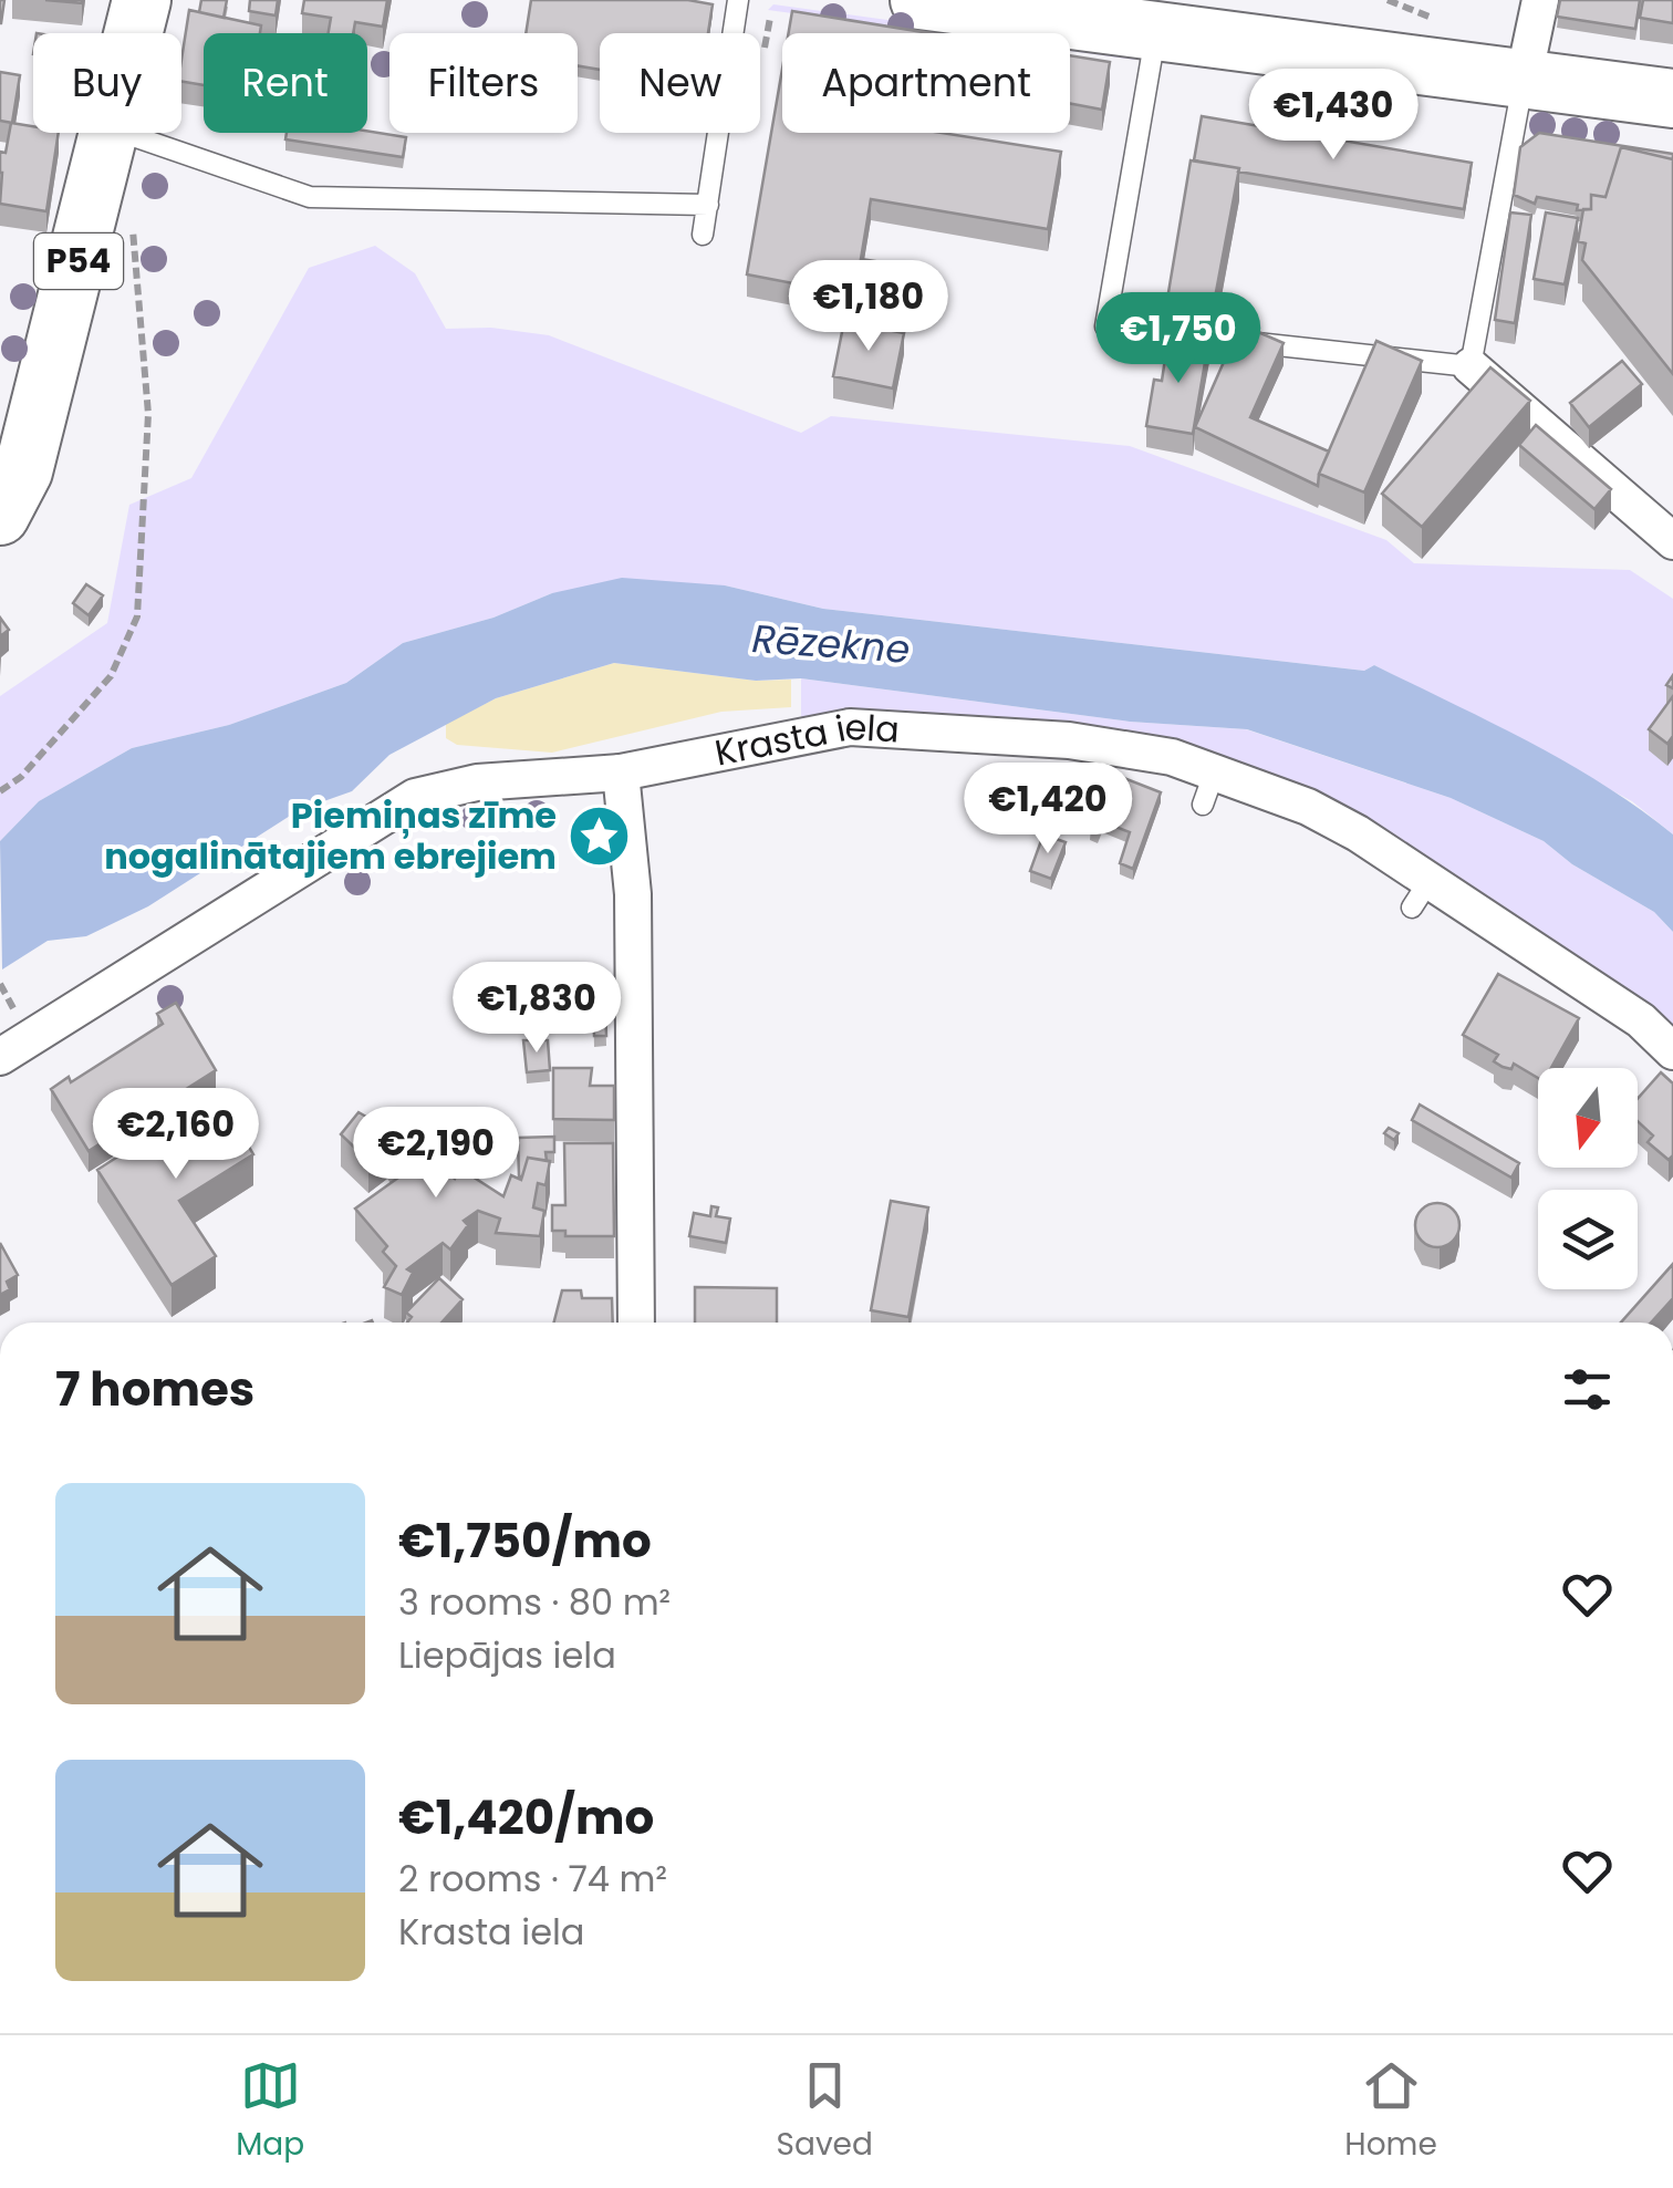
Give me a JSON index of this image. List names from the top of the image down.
{
  "streets": {
    "main road": ["P54"],
    "street": ["Krasta iela"]
  },
  "water": ["Rēzekne"],
  "places": {
    "place": ["Piemiņas zīme nogalinātajiem ebrejiem"]
  },
  "north": "bottom",
  "page": {
    "chip": [
      "Buy",
      "Rent",
      "Filters",
      "New",
      "Apartment"
    ],
    "price": [
      "€1,430",
      "€1,180",
      "€1,750",
      "€1,420",
      "€1,830",
      "€2,160",
      "€2,190"
    ],
    "heading": "7 homes",
    "list": [
      {
        "name": "€1,750/mo",
        "note": "3 rooms · 80 m² · Liepājas iela"
      },
      {
        "name": "€1,420/mo",
        "note": "2 rooms · 74 m² · Krasta iela"
      }
    ],
    "tabs": ["Map", "Saved", "Home"]
  }
}
